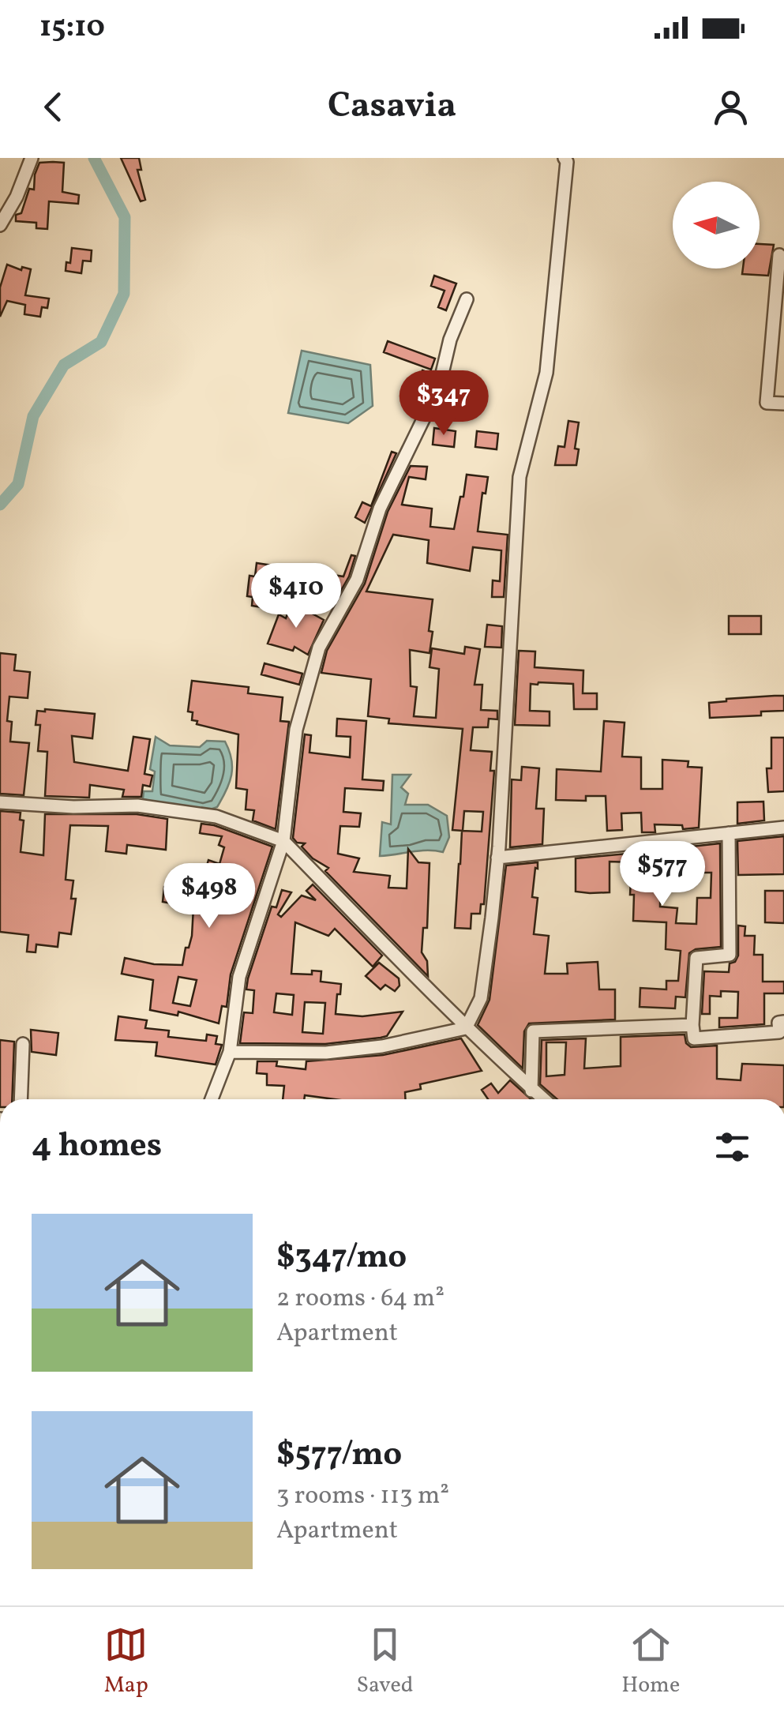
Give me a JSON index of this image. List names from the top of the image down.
{
  "north": "left",
  "page": {
    "status": "15:10",
    "header": "Casavia",
    "price": [
      "$347",
      "$410",
      "$577",
      "$498"
    ],
    "heading": "4 homes",
    "list": [
      {
        "name": "$347/mo",
        "note": "2 rooms · 64 m² · Apartment"
      },
      {
        "name": "$577/mo",
        "note": "3 rooms · 113 m² · Apartment"
      }
    ],
    "tabs": ["Map", "Saved", "Home"]
  }
}
